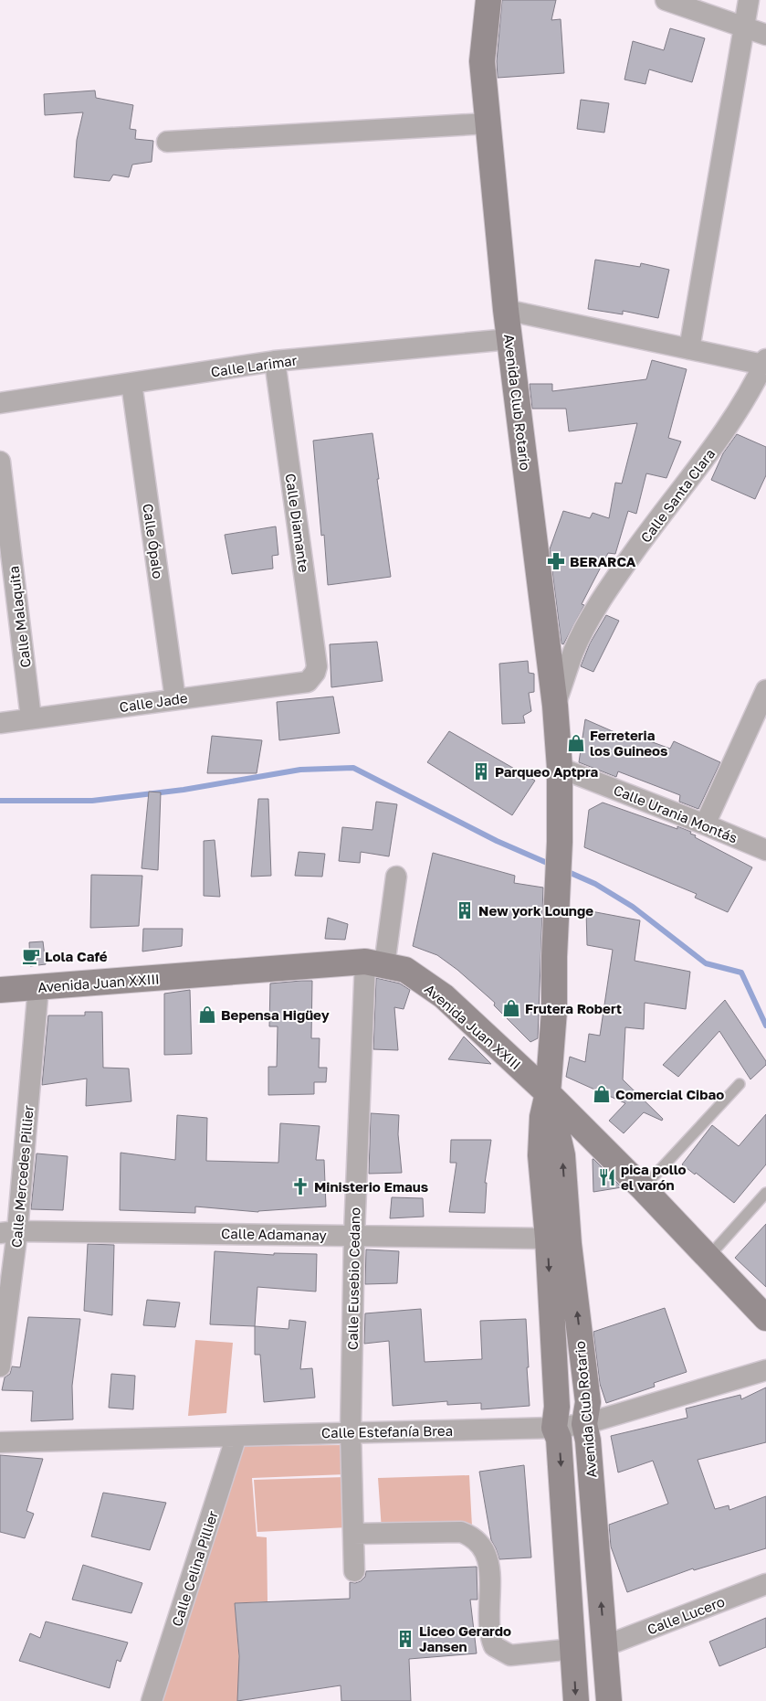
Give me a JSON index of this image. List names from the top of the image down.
{
  "streets": {
    "main road": ["Avenida Club Rotario", "Avenida Juan XXIII"],
    "street": [
      "Calle Larimar",
      "Calle Santa Clara",
      "Calle Diamante",
      "Calle Ópalo",
      "Calle Malaquita",
      "Calle Jade",
      "Calle Urania Montás",
      "Calle Mercedes Pillier",
      "Calle Adamanay",
      "Calle Eusebio Cedano",
      "Calle Estefanía Brea",
      "Calle Celina Pillier",
      "Calle Lucero"
    ]
  },
  "crossings": [
    ["Calle Larimar", "Avenida Club Rotario"],
    ["Calle Larimar", "Calle Diamante"],
    ["Calle Larimar", "Calle Ópalo"],
    ["Avenida Club Rotario", "Calle Santa Clara"],
    ["Avenida Club Rotario", "Calle Urania Montás"],
    ["Avenida Club Rotario", "Avenida Juan XXIII"],
    ["Avenida Club Rotario", "Calle Adamanay"],
    ["Avenida Club Rotario", "Calle Estefanía Brea"],
    ["Avenida Club Rotario", "Calle Lucero"],
    ["Calle Diamante", "Calle Jade"],
    ["Calle Ópalo", "Calle Jade"],
    ["Calle Malaquita", "Calle Jade"],
    ["Avenida Juan XXIII", "Calle Mercedes Pillier"],
    ["Avenida Juan XXIII", "Calle Eusebio Cedano"],
    ["Calle Mercedes Pillier", "Calle Adamanay"],
    ["Calle Adamanay", "Calle Eusebio Cedano"],
    ["Calle Eusebio Cedano", "Calle Estefanía Brea"],
    ["Calle Estefanía Brea", "Calle Celina Pillier"]
  ],
  "places": {
    "pharmacy": ["BERARCA"],
    "shop": [
      "Ferreteria los Guineos",
      "Frutera Robert",
      "Bepensa Higüey",
      "Comercial Cibao"
    ],
    "building": ["Parqueo Aptpra", "New york Lounge", "Liceo Gerardo Jansen"],
    "cafe": ["Lola Café"],
    "restaurant": ["pica pollo el varón"],
    "church": ["Ministerio Emaus"]
  }
}
